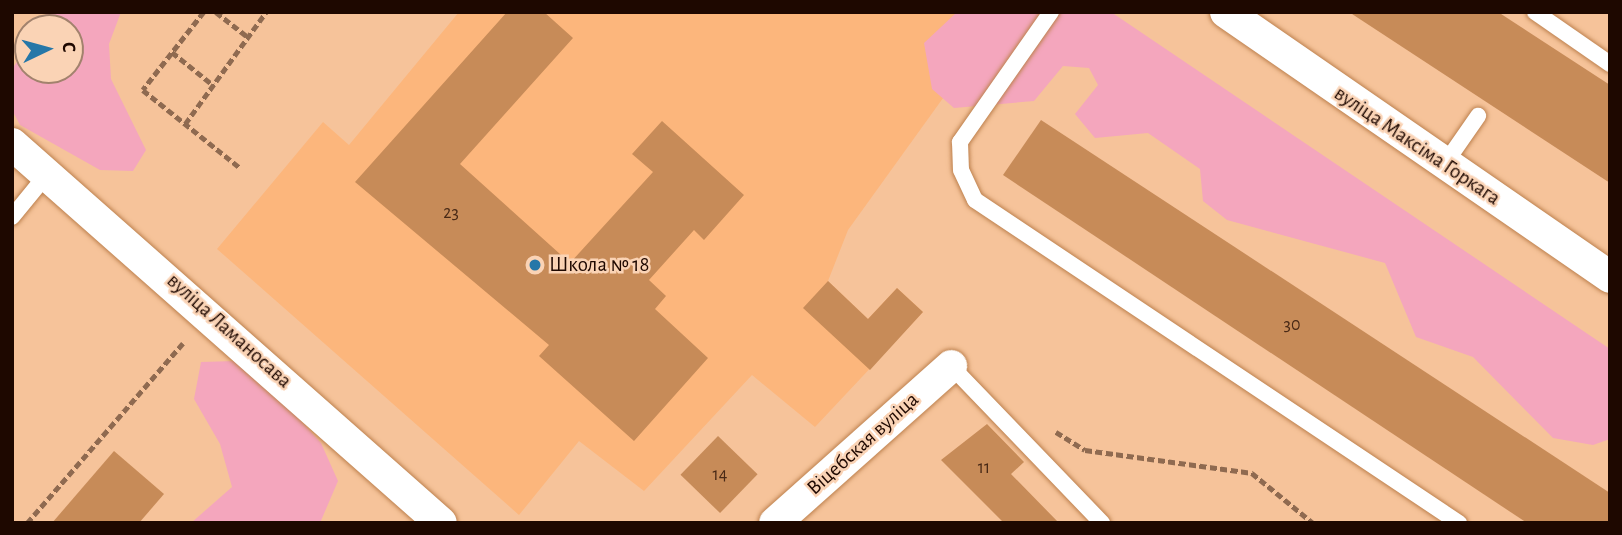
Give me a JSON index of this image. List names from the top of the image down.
{
  "streets": {
    "street": ["вуліца Максіма Горкага", "вуліца Ламаносава", "Віцебская вуліца"]
  },
  "places": ["Школа № 18"],
  "house_numbers": [
    "23",
    "30",
    "11",
    "14"
  ],
  "north": "right"
}
